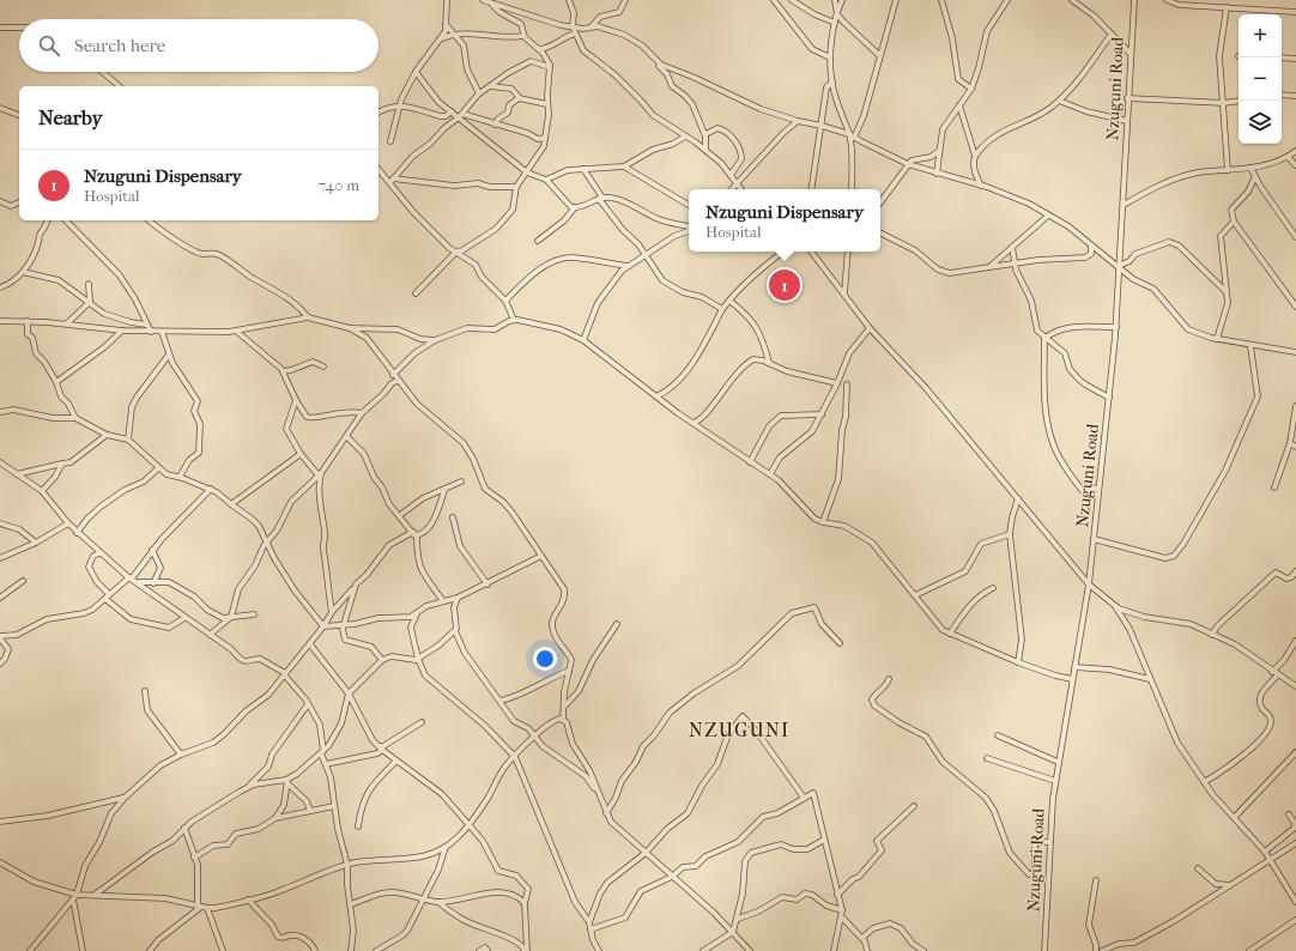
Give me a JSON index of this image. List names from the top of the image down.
{
  "streets": {
    "street": ["Nzuguni Road"]
  },
  "districts": ["NZUGUNI"],
  "page": {
    "map_buttons": ["+", "−"],
    "search": "Search here",
    "heading": "Nearby",
    "list": [
      {
        "mark": "1",
        "name": "Nzuguni Dispensary",
        "note": "Hospital",
        "value": "740 m"
      }
    ],
    "popup": ["Nzuguni Dispensary", "Hospital"],
    "pins": "1"
  }
}
